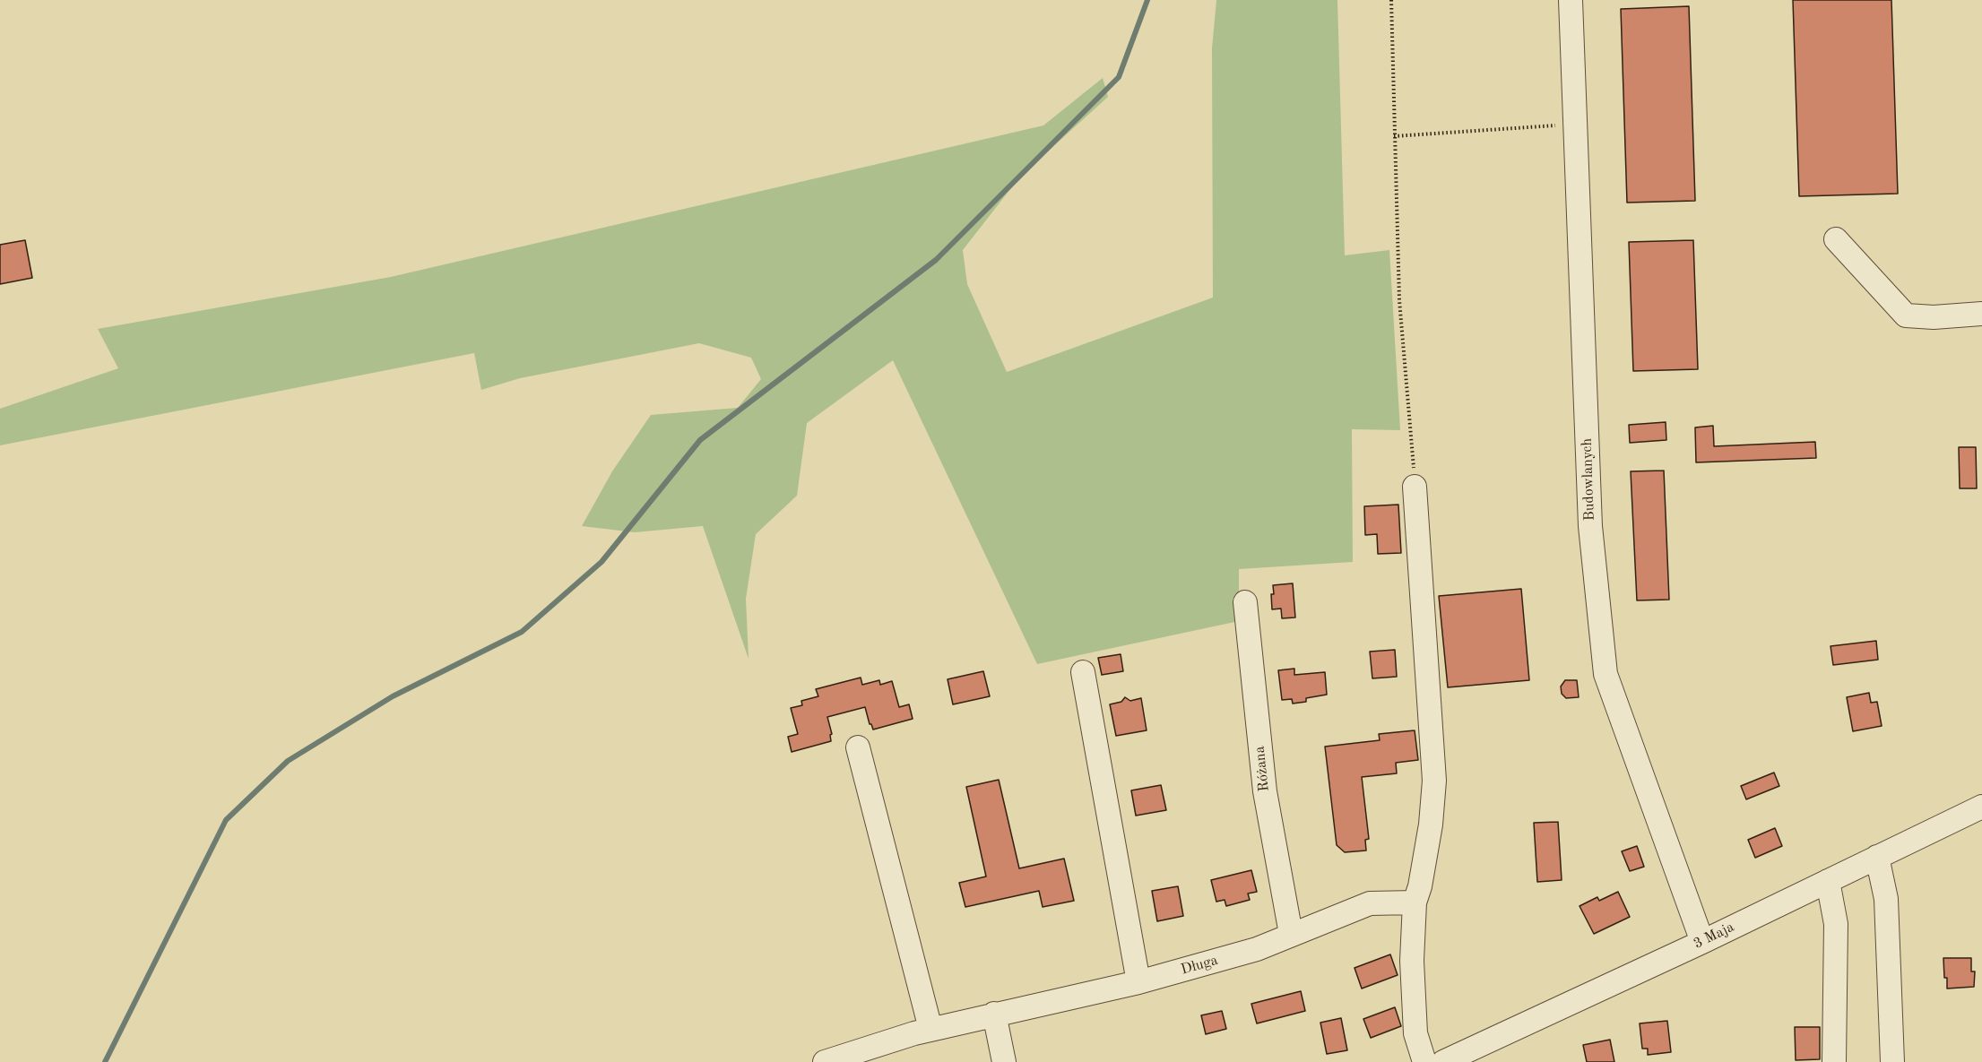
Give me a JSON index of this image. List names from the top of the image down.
{
  "streets": {
    "street": [
      "Budowlanych",
      "Różana",
      "3 Maja",
      "Długa"
    ]
  },
  "crossings": [
    ["Budowlanych", "3 Maja"],
    ["Różana", "Długa"]
  ]
}
